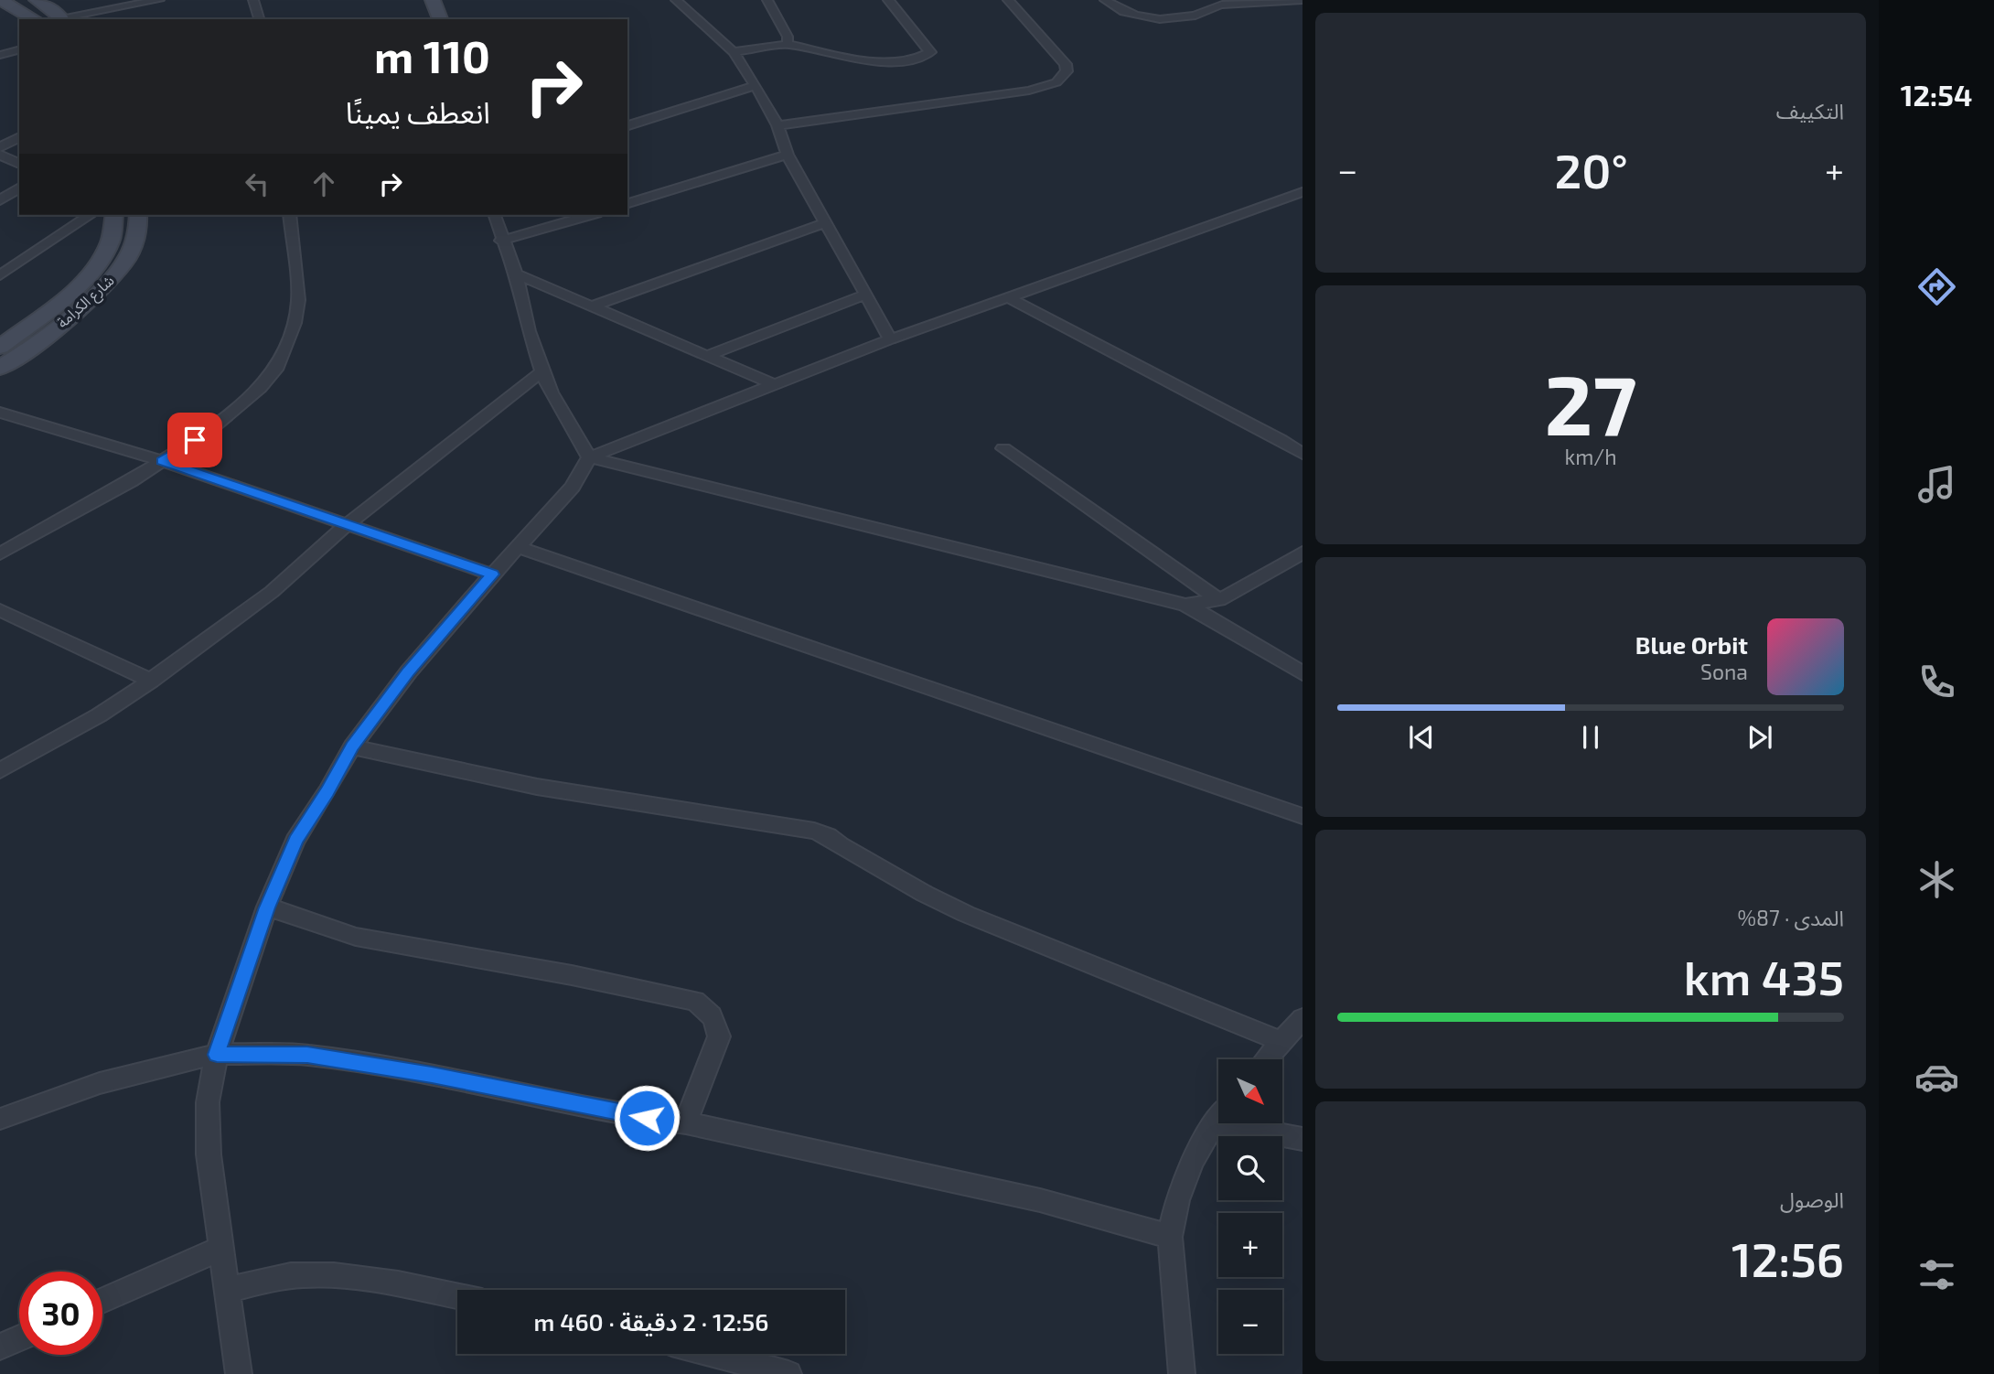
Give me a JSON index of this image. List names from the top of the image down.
{
  "streets": {
    "street": ["شارع الكرامة"]
  },
  "north": "bottom right",
  "page": {
    "tabs": "12:54",
    "tile": [
      "التكييف",
      ["27", "km/h"],
      ["المدى · 87%", "435 km"],
      ["الوصول", "12:56"]
    ],
    "turn": ["110 m", "انعطف يمينًا"],
    "heat": ["−", "20°", "+"],
    "song": ["Blue Orbit", "Sona"],
    "map_buttons": ["+", "−"],
    "limit": "30",
    "trip": "12:56 · 2 دقيقة · 460 m"
  }
}
